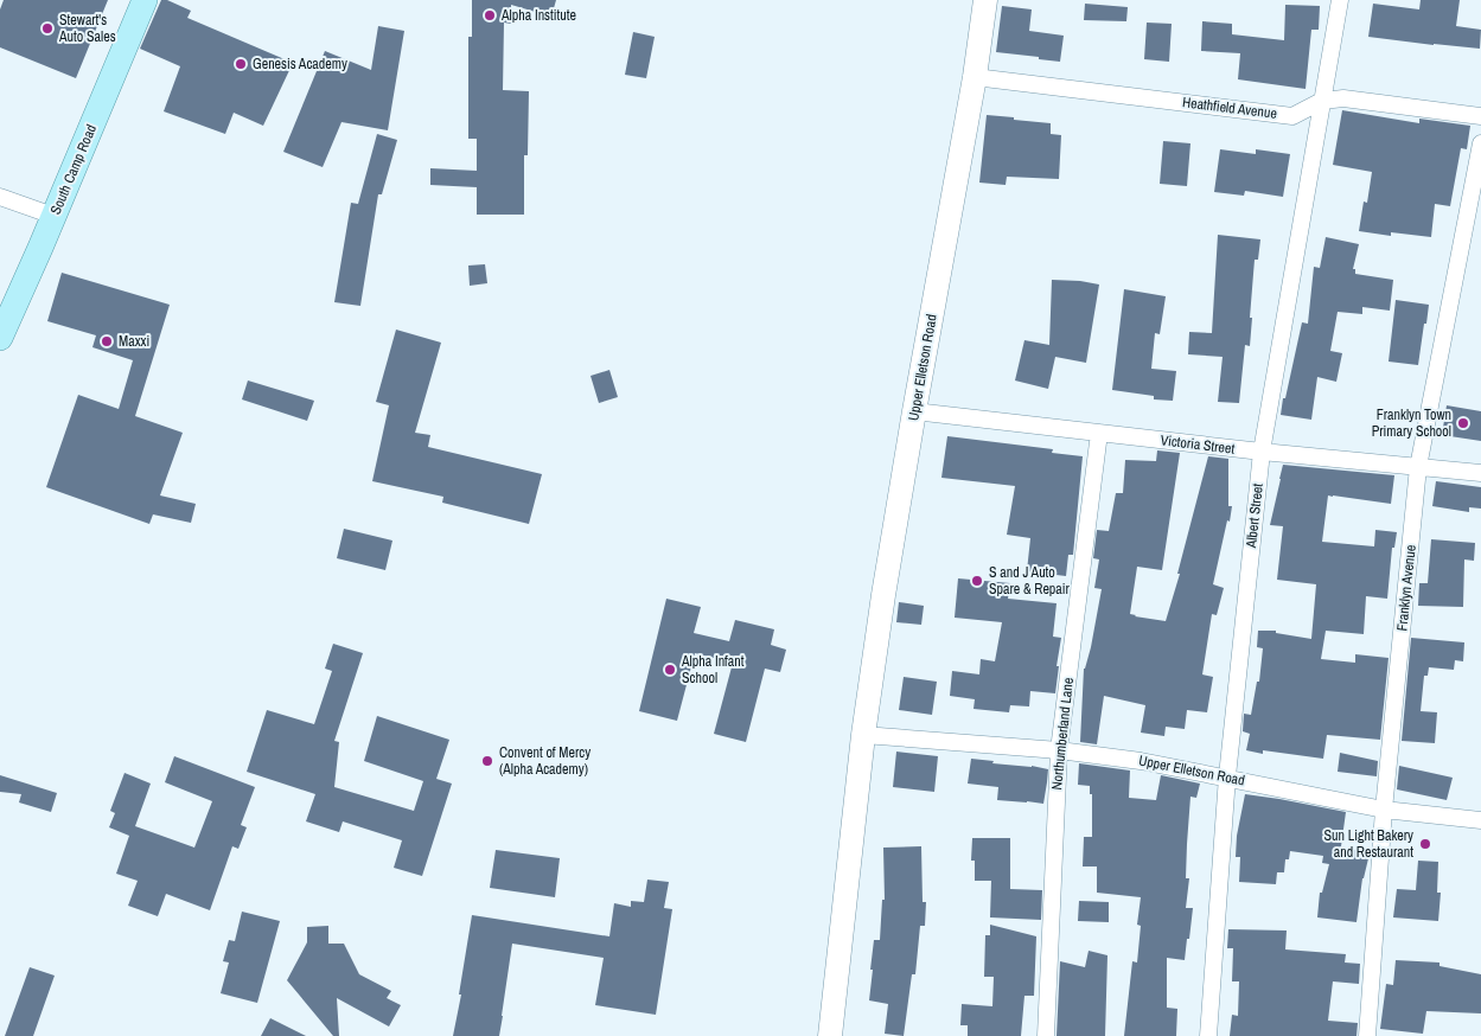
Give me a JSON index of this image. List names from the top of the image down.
{
  "streets": {
    "main road": ["South Camp Road"],
    "street": [
      "Heathfield Avenue",
      "Upper Elletson Road",
      "Victoria Street",
      "Albert Street",
      "Franklyn Avenue",
      "Northumberland Lane"
    ]
  },
  "crossings": [
    ["Heathfield Avenue", "Upper Elletson Road"],
    ["Heathfield Avenue", "Albert Street"],
    ["Upper Elletson Road", "Victoria Street"],
    ["Upper Elletson Road", "Albert Street"],
    ["Upper Elletson Road", "Franklyn Avenue"],
    ["Upper Elletson Road", "Northumberland Lane"],
    ["Victoria Street", "Albert Street"],
    ["Victoria Street", "Franklyn Avenue"],
    ["Victoria Street", "Northumberland Lane"]
  ],
  "places": [
    "Alpha Institute",
    "Stewart's Auto Sales",
    "Genesis Academy",
    "Maxxi",
    "Franklyn Town Primary School",
    "S and J Auto Spare & Repair",
    "Alpha Infant School",
    "Convent of Mercy (Alpha Academy)",
    "Sun Light Bakery and Restaurant"
  ]
}
